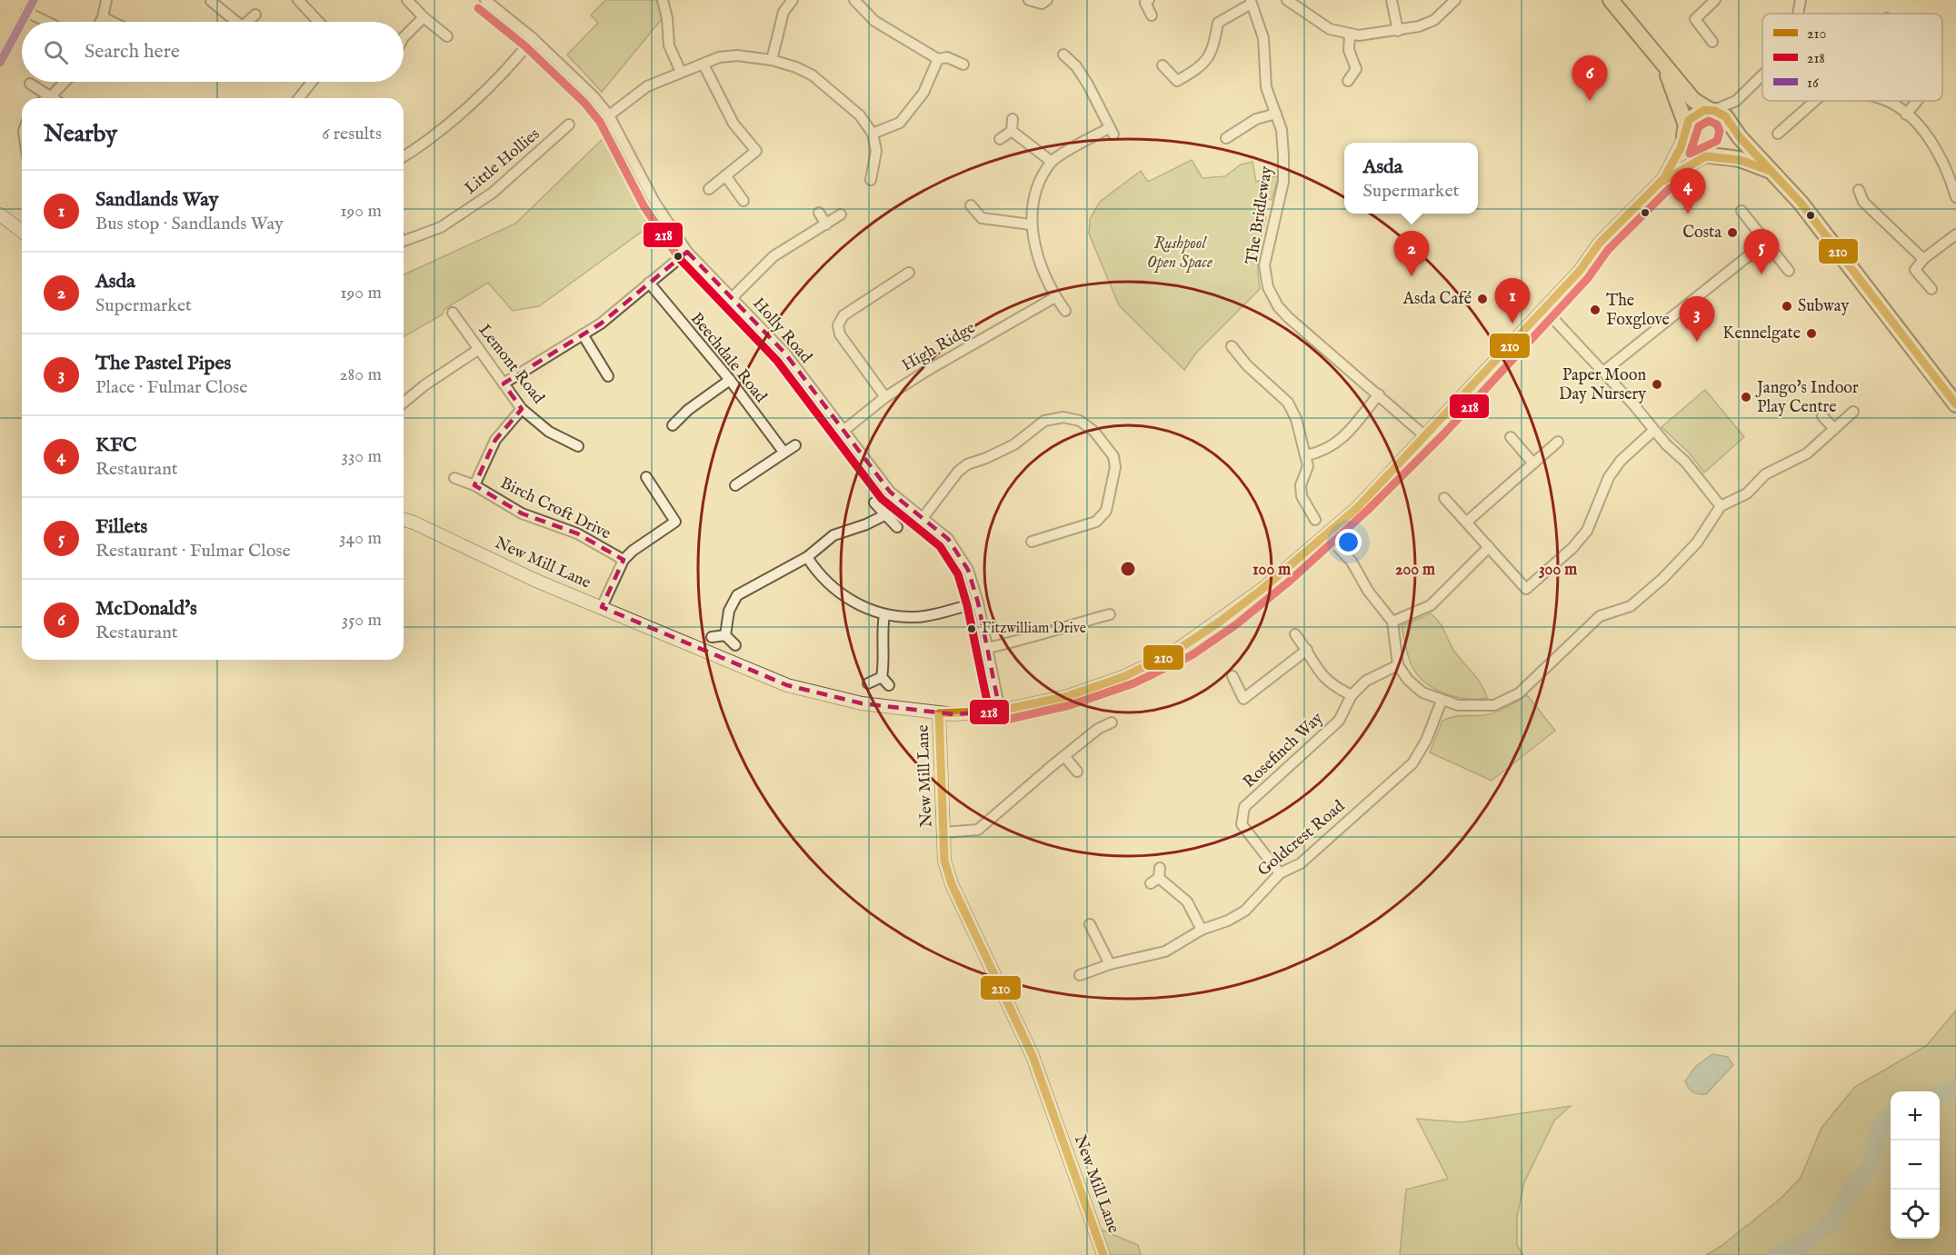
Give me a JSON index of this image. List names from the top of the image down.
{
  "streets": {
    "street": [
      "Little Hollies",
      "The Bridleway",
      "Holly Road",
      "High Ridge",
      "Beechdale Road",
      "Lemont Road",
      "Birch Croft Drive",
      "New Mill Lane",
      "Rosefinch Way",
      "Goldcrest Road"
    ]
  },
  "crossings": [
    ["Holly Road", "High Ridge"],
    ["Lemont Road", "Birch Croft Drive"],
    ["Rosefinch Way", "Goldcrest Road"]
  ],
  "parks": ["Rushpool Open Space"],
  "places": [
    "Costa",
    "Asda Café",
    "Subway",
    "The Foxglove",
    "Kennelgate",
    "Paper Moon Day Nursery",
    "Jango's Indoor Play Centre",
    "Fitzwilliam Drive"
  ],
  "lines": ["transit line 16", "transit line 218", "transit line 210"],
  "legend": ["210", "218", "16"],
  "page": {
    "search": "Search here",
    "pins": [
      "6",
      "4",
      "5",
      "2",
      "1",
      "3"
    ],
    "heading": ["Nearby", "6 results"],
    "popup": ["Asda", "Supermarket"],
    "list": [
      {
        "mark": "1",
        "name": "Sandlands Way",
        "note": "Bus stop · Sandlands Way",
        "value": "190 m"
      },
      {
        "mark": "2",
        "name": "Asda",
        "note": "Supermarket",
        "value": "190 m"
      },
      {
        "mark": "3",
        "name": "The Pastel Pipes",
        "note": "Place · Fulmar Close",
        "value": "280 m"
      },
      {
        "mark": "4",
        "name": "KFC",
        "note": "Restaurant",
        "value": "330 m"
      },
      {
        "mark": "5",
        "name": "Fillets",
        "note": "Restaurant · Fulmar Close",
        "value": "340 m"
      },
      {
        "mark": "6",
        "name": "McDonald's",
        "note": "Restaurant",
        "value": "350 m"
      }
    ],
    "map_buttons": ["+", "−"]
  },
  "rings": ["100 m", "200 m", "300 m"]
}
